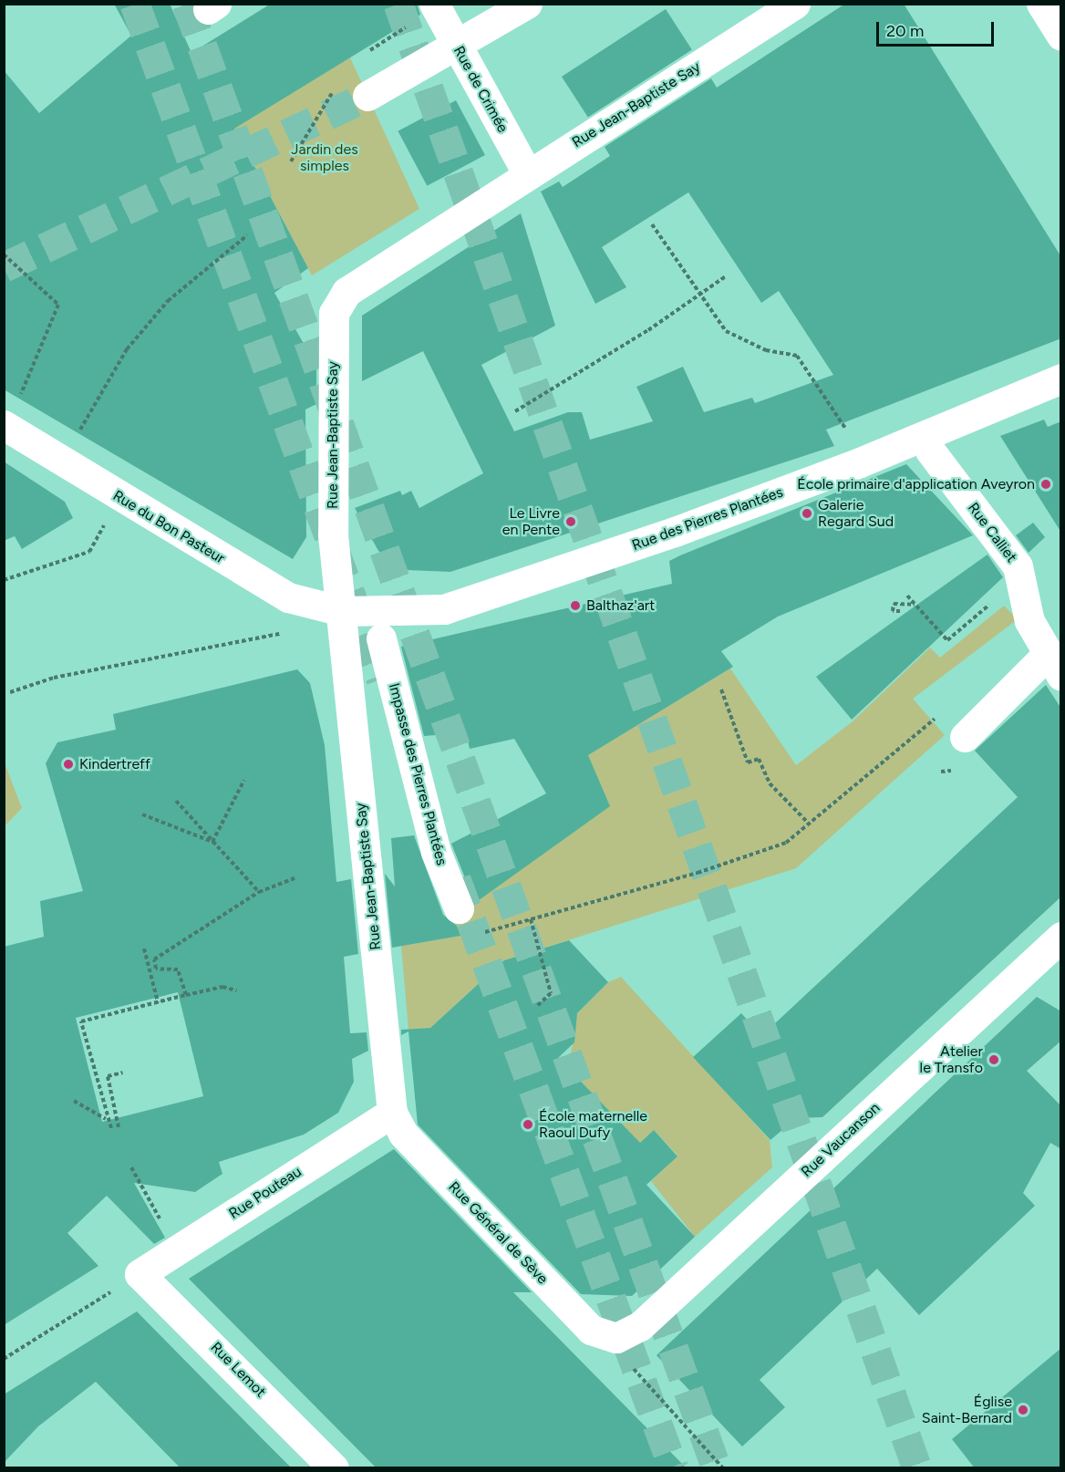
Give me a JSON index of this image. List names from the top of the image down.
{
  "streets": {
    "street": [
      "Rue de Crimée",
      "Rue Jean-Baptiste Say",
      "Rue des Pierres Plantées",
      "Rue du Bon Pasteur",
      "Rue Calliet",
      "Impasse des Pierres Plantées",
      "Rue Vaucanson",
      "Rue Pouteau",
      "Rue Général de Sève",
      "Rue Lemot"
    ]
  },
  "crossings": [
    ["Rue de Crimée", "Rue Jean-Baptiste Say"],
    ["Rue Jean-Baptiste Say", "Rue des Pierres Plantées"],
    ["Rue Jean-Baptiste Say", "Rue du Bon Pasteur"],
    ["Rue Jean-Baptiste Say", "Rue Pouteau"],
    ["Rue Jean-Baptiste Say", "Rue Général de Sève"],
    ["Rue des Pierres Plantées", "Rue du Bon Pasteur"],
    ["Rue Vaucanson", "Rue Général de Sève"],
    ["Rue Pouteau", "Rue Général de Sève"],
    ["Rue Pouteau", "Rue Lemot"]
  ],
  "parks": ["Jardin des simples"],
  "places": [
    "École primaire d'application Aveyron",
    "Galerie Regard Sud",
    "Le Livre en Pente",
    "Balthaz'art",
    "Kindertreff",
    "Atelier le Transfo",
    "École maternelle Raoul Dufy",
    "Église Saint-Bernard"
  ],
  "scale_bar": "20 m"
}
